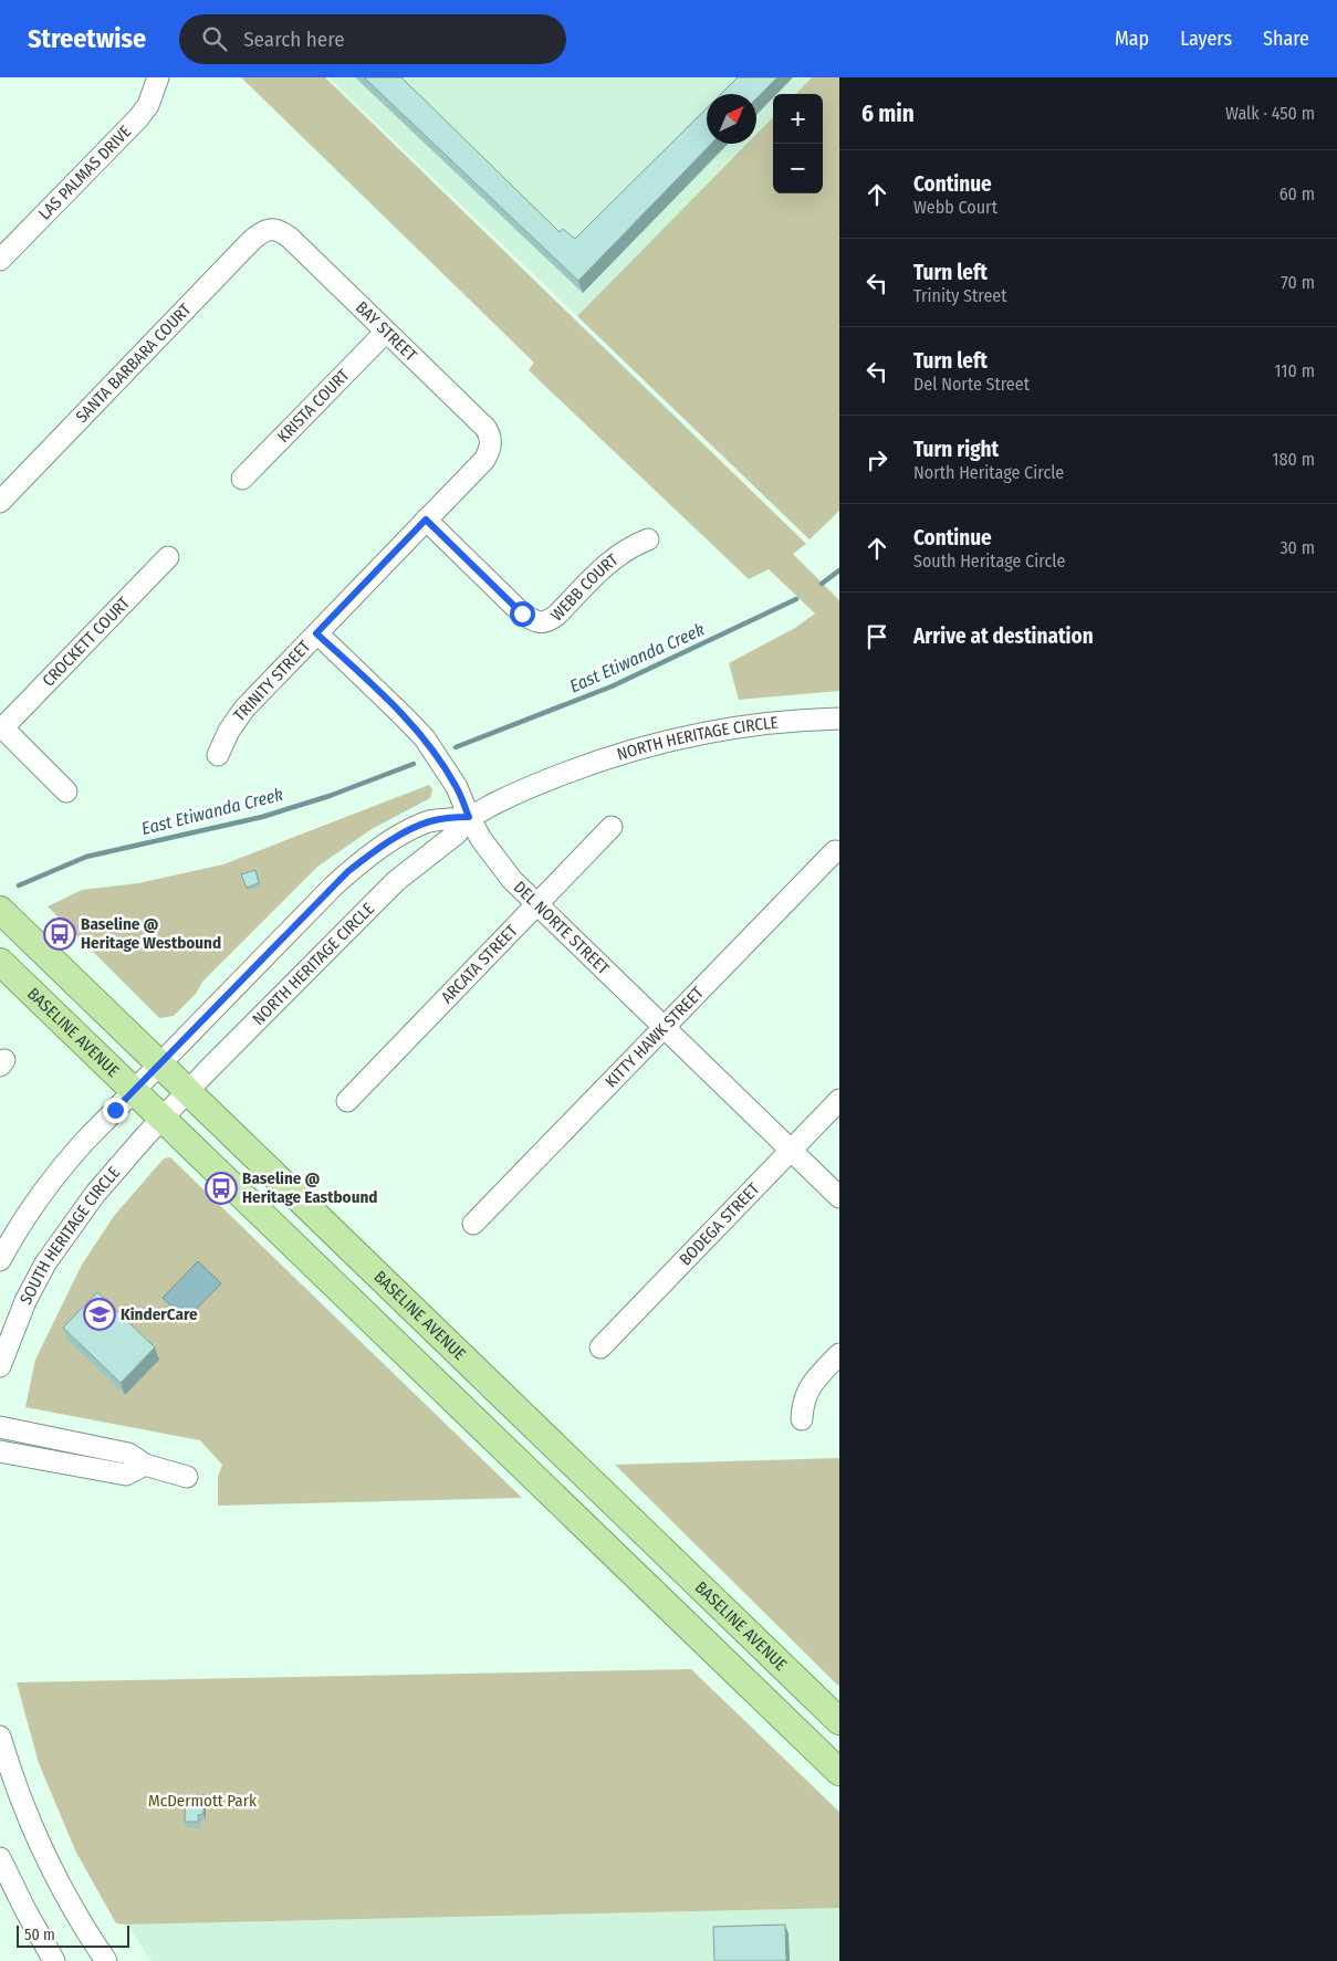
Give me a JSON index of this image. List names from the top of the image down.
{
  "streets": {
    "main road": ["BASELINE AVENUE"],
    "street": [
      "LAS PALMAS DRIVE",
      "BAY STREET",
      "SANTA BARBARA COURT",
      "KRISTA COURT",
      "WEBB COURT",
      "CROCKETT COURT",
      "TRINITY STREET",
      "NORTH HERITAGE CIRCLE",
      "DEL NORTE STREET",
      "ARCATA STREET",
      "KITTY HAWK STREET",
      "BODEGA STREET",
      "SOUTH HERITAGE CIRCLE"
    ]
  },
  "crossings": [
    ["BAY STREET", "SANTA BARBARA COURT"],
    ["BAY STREET", "KRISTA COURT"],
    ["BAY STREET", "TRINITY STREET"],
    ["WEBB COURT", "TRINITY STREET"],
    ["TRINITY STREET", "DEL NORTE STREET"],
    ["NORTH HERITAGE CIRCLE", "DEL NORTE STREET"],
    ["NORTH HERITAGE CIRCLE", "BASELINE AVENUE"],
    ["NORTH HERITAGE CIRCLE", "SOUTH HERITAGE CIRCLE"],
    ["DEL NORTE STREET", "ARCATA STREET"],
    ["DEL NORTE STREET", "KITTY HAWK STREET"],
    ["DEL NORTE STREET", "BODEGA STREET"],
    ["BASELINE AVENUE", "SOUTH HERITAGE CIRCLE"]
  ],
  "water": ["East Etiwanda Creek"],
  "parks": ["McDermott Park"],
  "places": {
    "bus stop": ["Baseline @ Heritage Westbound", "Baseline @ Heritage Eastbound"],
    "school or university": ["KinderCare"]
  },
  "scale_bar": "50 m",
  "north": "top right",
  "page": {
    "header": "Streetwise",
    "search": "Search here",
    "nav": ["Map", "Layers", "Share"],
    "heading": ["6 min", "Walk · 450 m"],
    "map_buttons": ["+", "−"],
    "list": [
      ["Continue", "Webb Court", "60 m"],
      ["Turn left", "Trinity Street", "70 m"],
      ["Turn left", "Del Norte Street", "110 m"],
      ["Turn right", "North Heritage Circle", "180 m"],
      ["Continue", "South Heritage Circle", "30 m"],
      "Arrive at destination"
    ],
    "scale": "50 m"
  }
}
